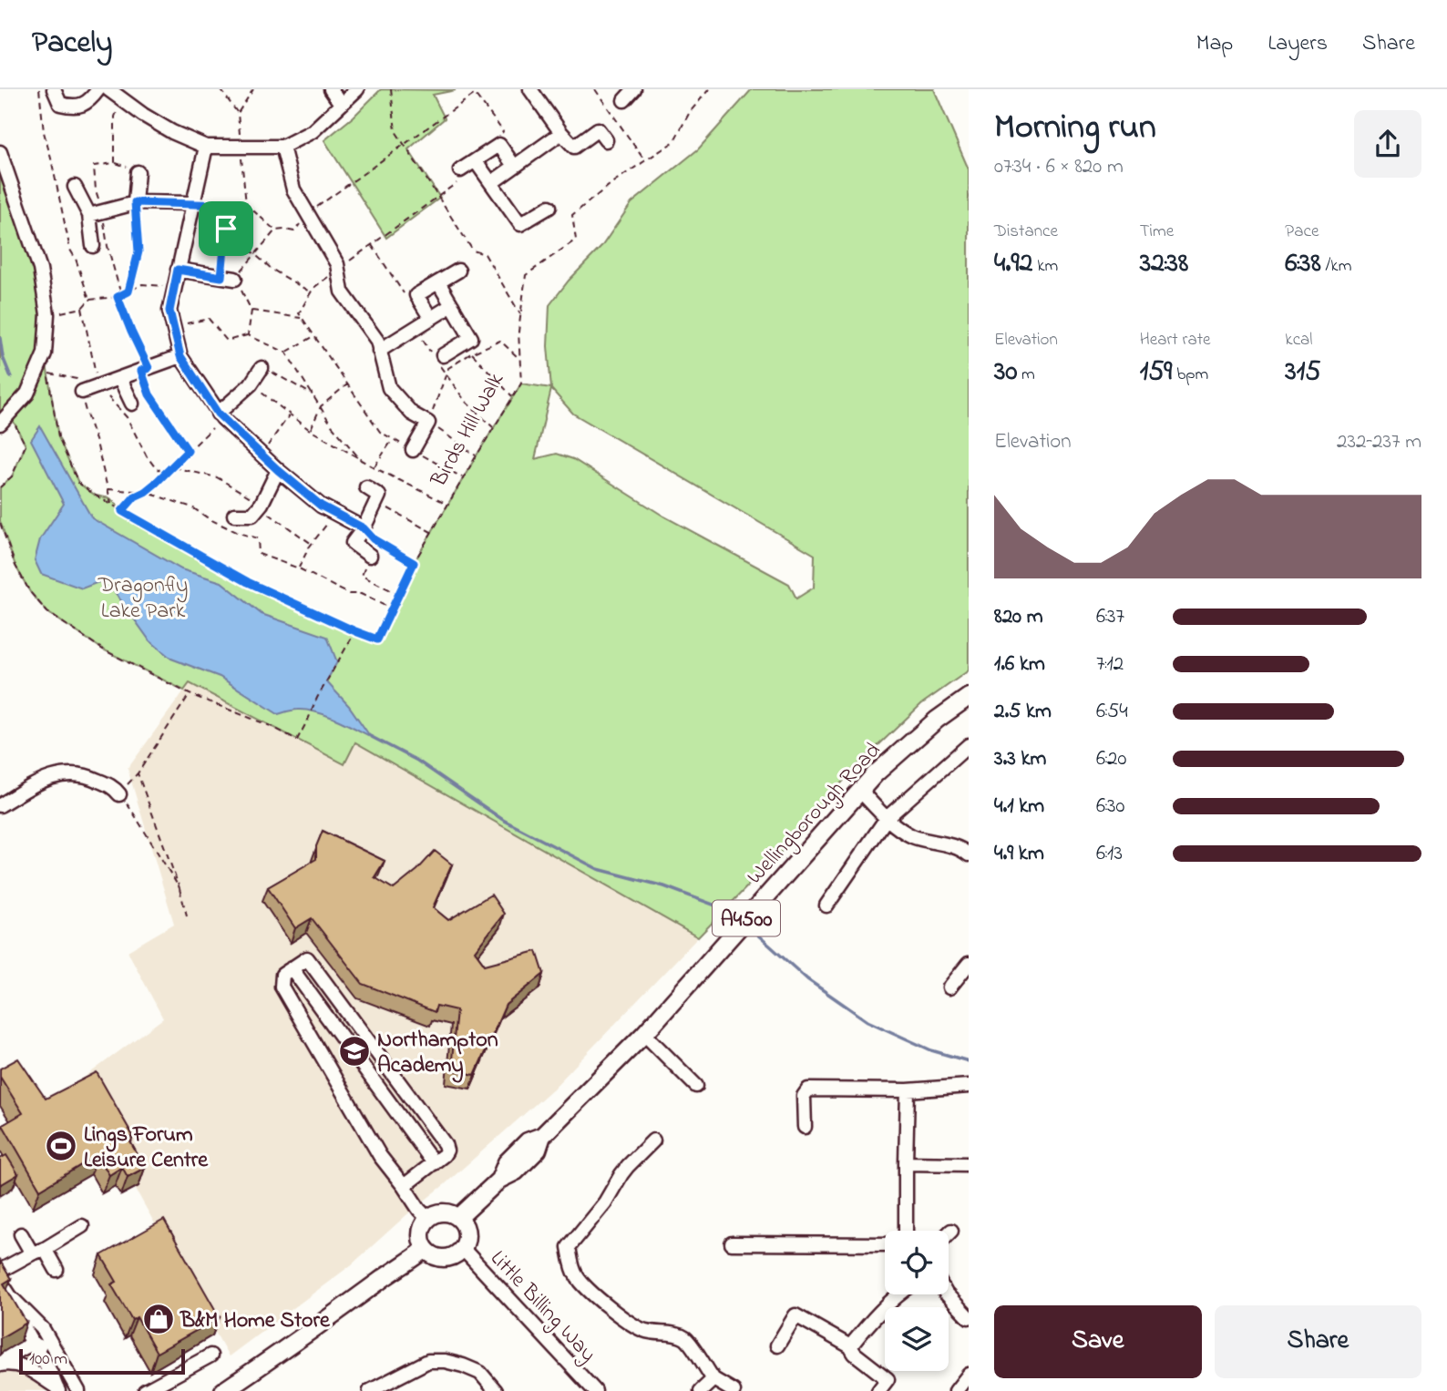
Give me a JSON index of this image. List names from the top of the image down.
{
  "streets": {
    "main road": ["Wellingborough Road", "A4500"],
    "street": ["Little Billing Way"],
    "path": ["Birds Hill Walk"]
  },
  "crossings": [
    ["Wellingborough Road", "Little Billing Way"]
  ],
  "parks": ["Dragonfly Lake Park"],
  "places": {
    "school or university": ["Northampton Academy"],
    "sports": ["Lings Forum Leisure Centre"],
    "shop": ["B&M Home Store"]
  },
  "scale_bar": "100 m",
  "page": {
    "header": "Pacely",
    "nav": ["Map", "Layers", "Share"],
    "heading": ["Morning run", "07:34 · 6 × 820 m"],
    "stats": [
      ["Distance", "4.92 km"],
      ["Time", "32:38"],
      ["Pace", "6:38 /km"],
      ["Elevation", "30 m"],
      ["Heart rate", "159 bpm"],
      ["kcal", "315"]
    ],
    "chart": ["Elevation", "232–237 m"],
    "list": [
      {
        "name": "820 m",
        "note": "6:37"
      },
      {
        "name": "1.6 km",
        "note": "7:12"
      },
      {
        "name": "2.5 km",
        "note": "6:54"
      },
      {
        "name": "3.3 km",
        "note": "6:20"
      },
      {
        "name": "4.1 km",
        "note": "6:30"
      },
      {
        "name": "4.9 km",
        "note": "6:13"
      }
    ],
    "buttons": ["Save", "Share"],
    "scale": "100 m"
  }
}
